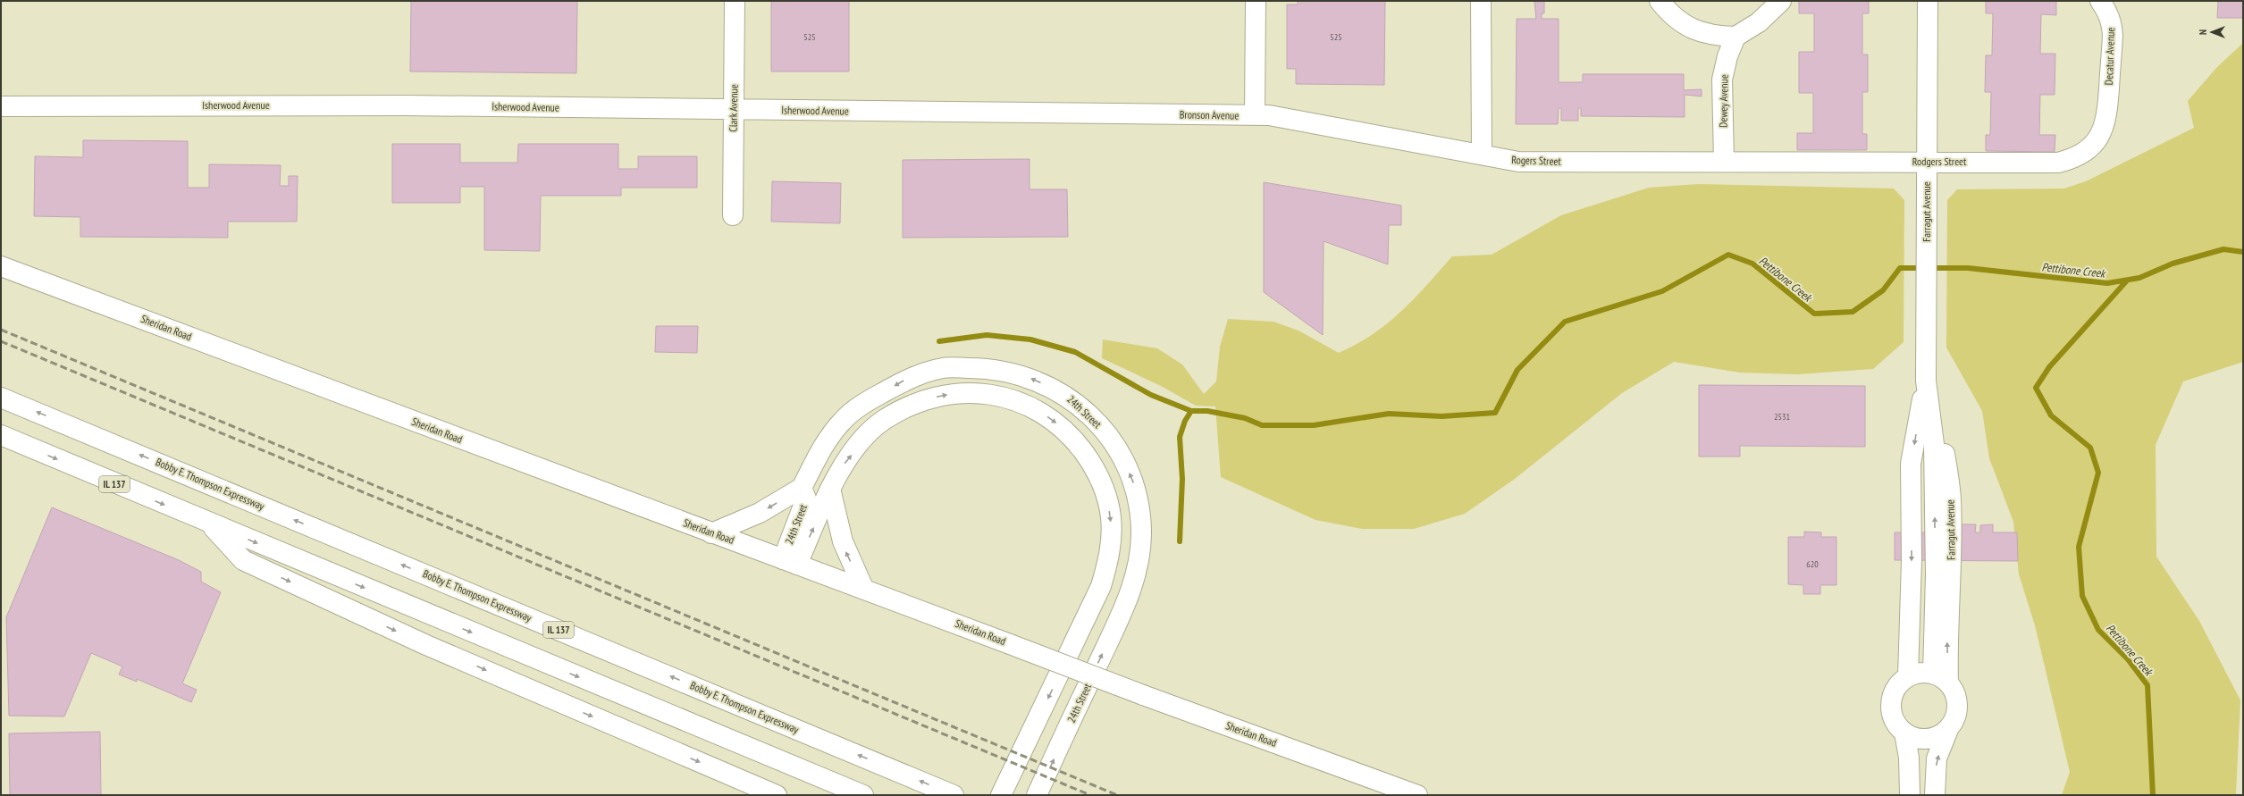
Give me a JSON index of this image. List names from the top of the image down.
{
  "streets": {
    "main road": [
      "Decatur Avenue",
      "Dewey Avenue",
      "Isherwood Avenue",
      "Clark Avenue",
      "Bronson Avenue",
      "Rogers Street",
      "Rodgers Street",
      "Farragut Avenue",
      "Sheridan Road",
      "24th Street",
      "IL 137",
      "Bobby E. Thompson Expressway"
    ]
  },
  "crossings": [
    ["Decatur Avenue", "Rodgers Street"],
    ["Dewey Avenue", "Rogers Street"],
    ["Dewey Avenue", "Rodgers Street"],
    ["Isherwood Avenue", "Clark Avenue"],
    ["Isherwood Avenue", "Bronson Avenue"],
    ["Bronson Avenue", "Rogers Street"],
    ["Rogers Street", "Rodgers Street"],
    ["Rodgers Street", "Farragut Avenue"],
    ["Sheridan Road", "24th Street"]
  ],
  "water": ["Pettibone Creek"],
  "house_numbers": [
    "525",
    "525",
    "2531",
    "620"
  ],
  "north": "left"
}
